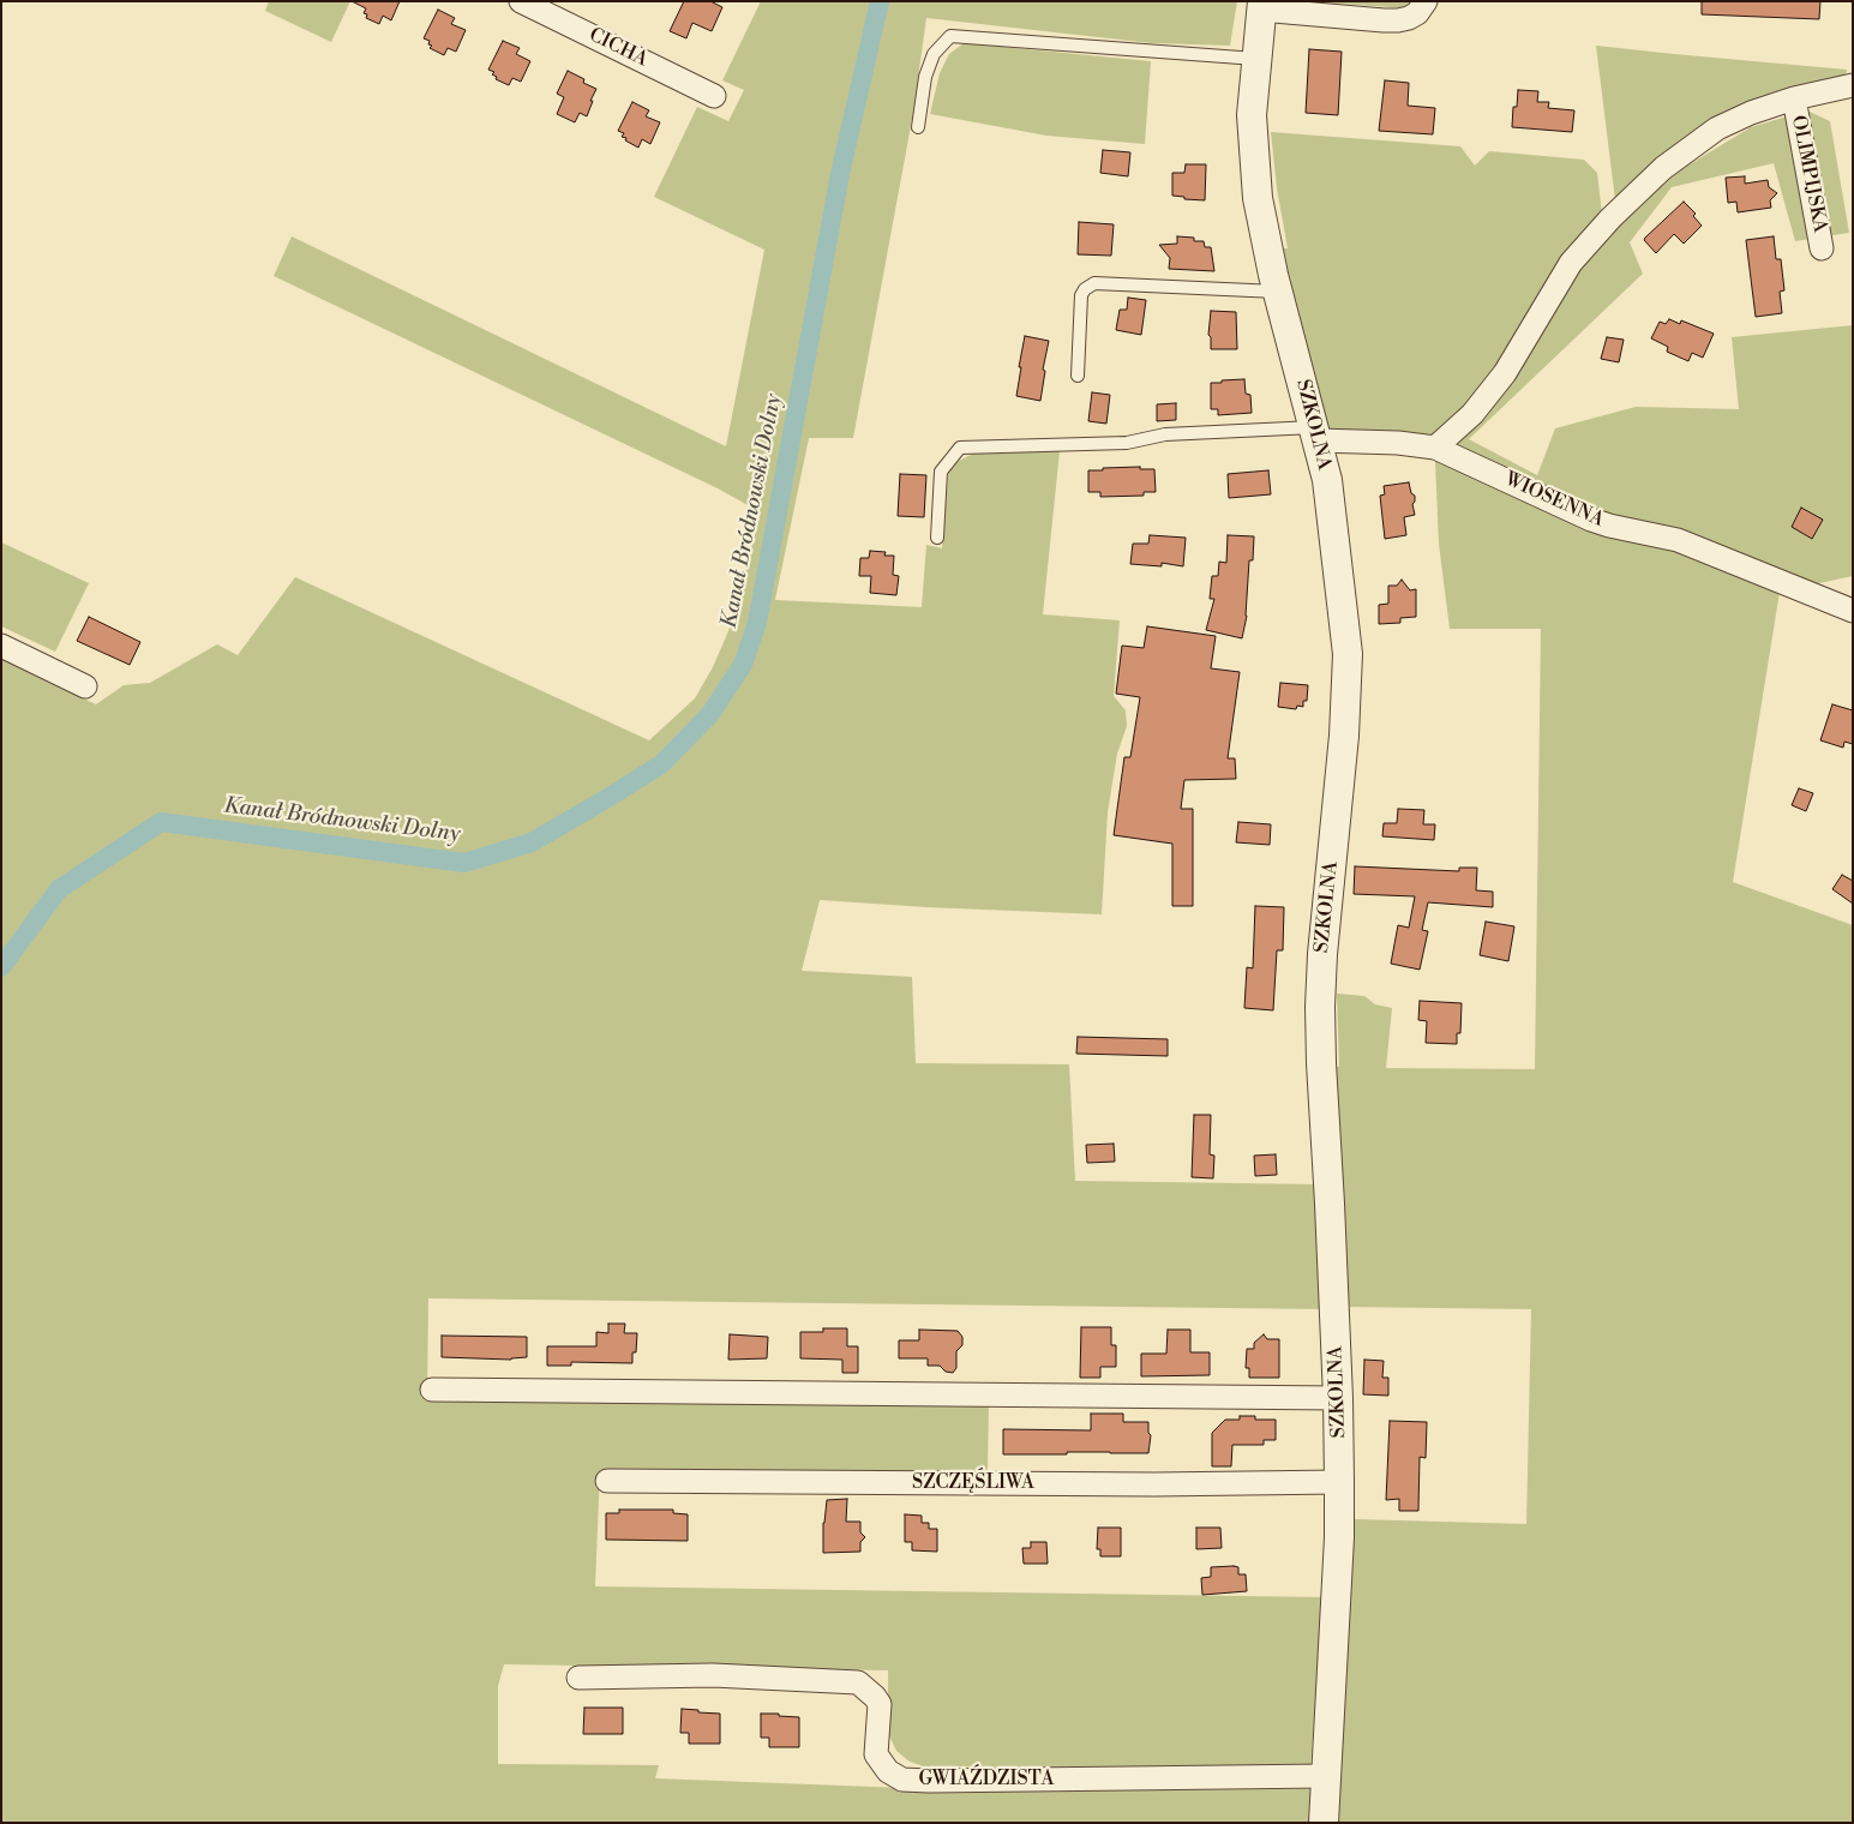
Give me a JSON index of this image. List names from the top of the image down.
{
  "streets": {
    "street": [
      "CICHA",
      "OLIMPIJSKA",
      "SZKOLNA",
      "WIOSENNA",
      "SZCZĘŚLIWA",
      "GWIAŹDZISTA"
    ]
  },
  "crossings": [
    ["SZKOLNA", "WIOSENNA"],
    ["SZKOLNA", "SZCZĘŚLIWA"],
    ["SZKOLNA", "GWIAŹDZISTA"]
  ],
  "water": ["Kanał Bródnowski Dolny"]
}
